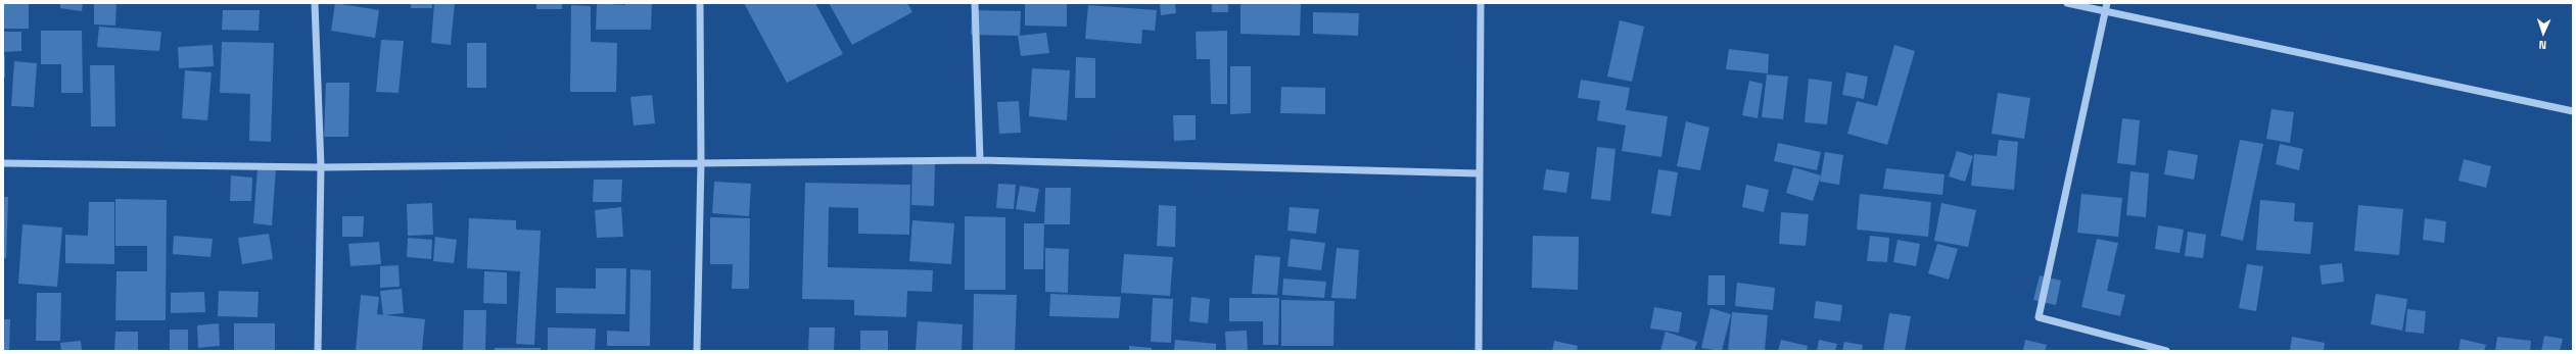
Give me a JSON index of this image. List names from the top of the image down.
{
  "north": "bottom"
}
